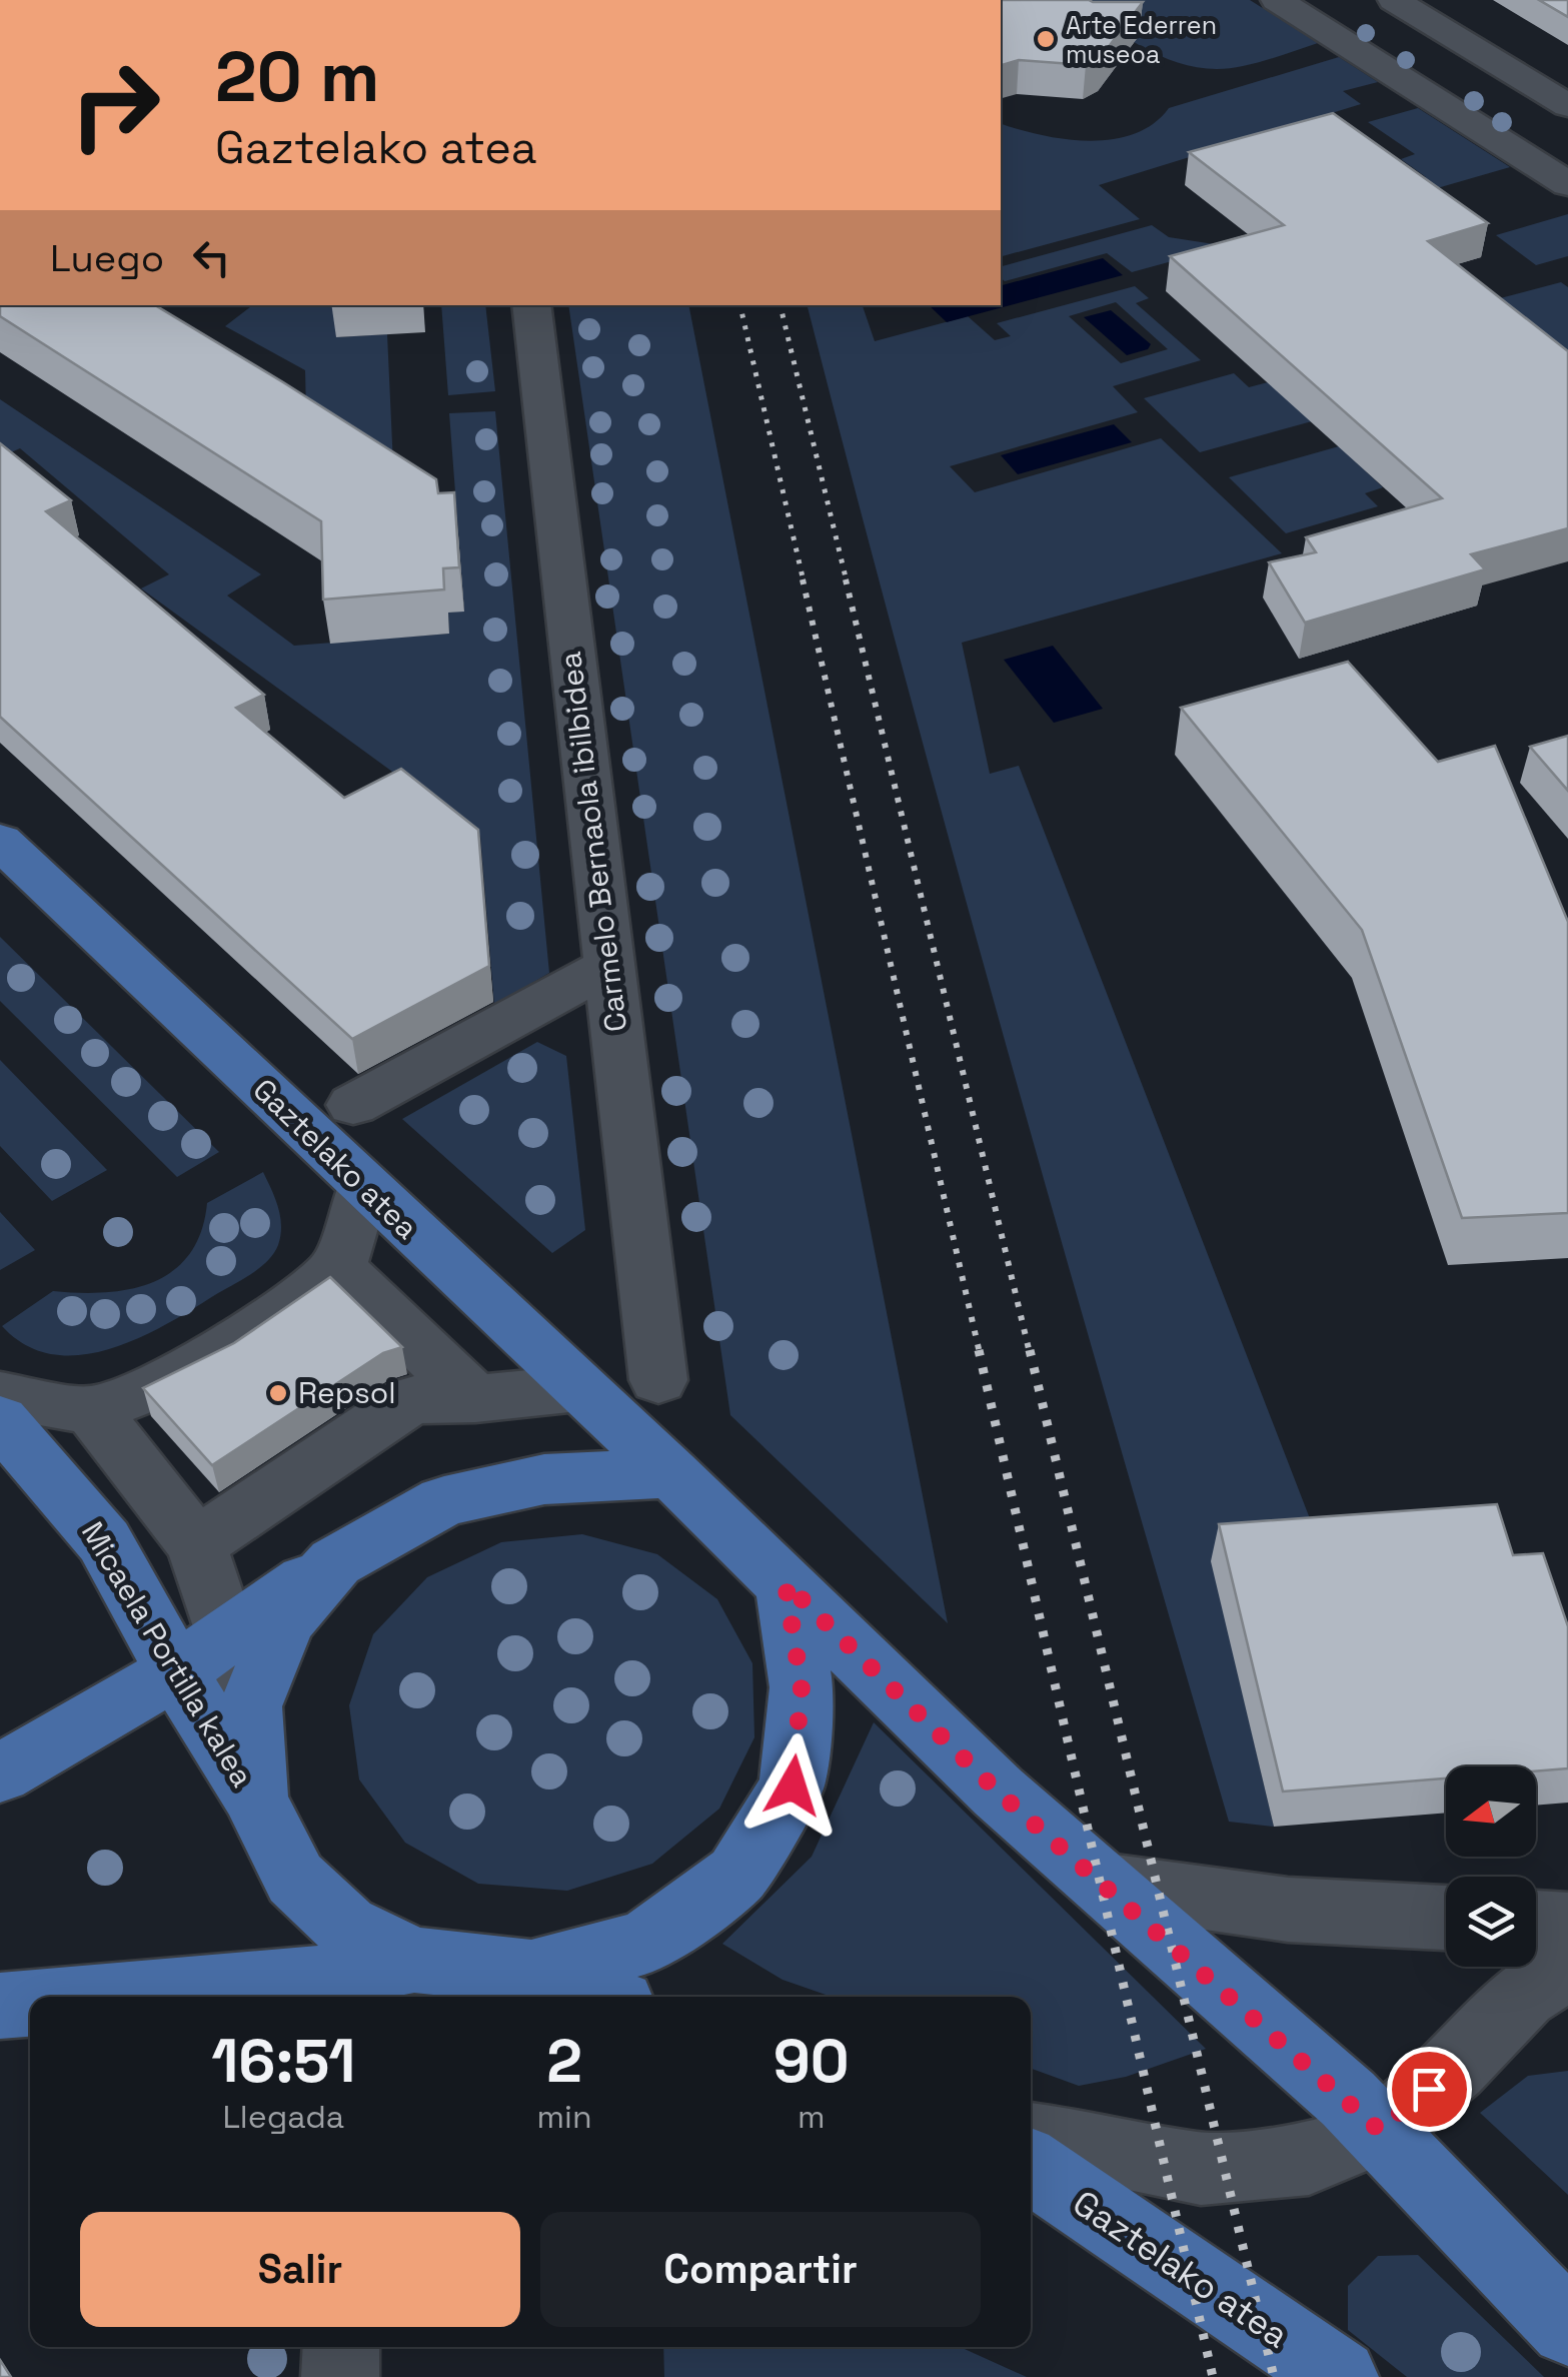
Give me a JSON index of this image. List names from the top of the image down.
{
  "streets": {
    "main road": ["Gaztelako atea", "Micaela Portilla kalea"],
    "street": ["Carmelo Bernaola ibilbidea"]
  },
  "places": ["Arte Ederren museoa", "Repsol"],
  "north": "left",
  "page": {
    "turn": ["20 m", "Gaztelako atea"],
    "then": "Luego",
    "eta": [
      "16:51",
      "Llegada",
      "2",
      "min",
      "90",
      "m"
    ],
    "buttons": ["Salir", "Compartir"]
  }
}
